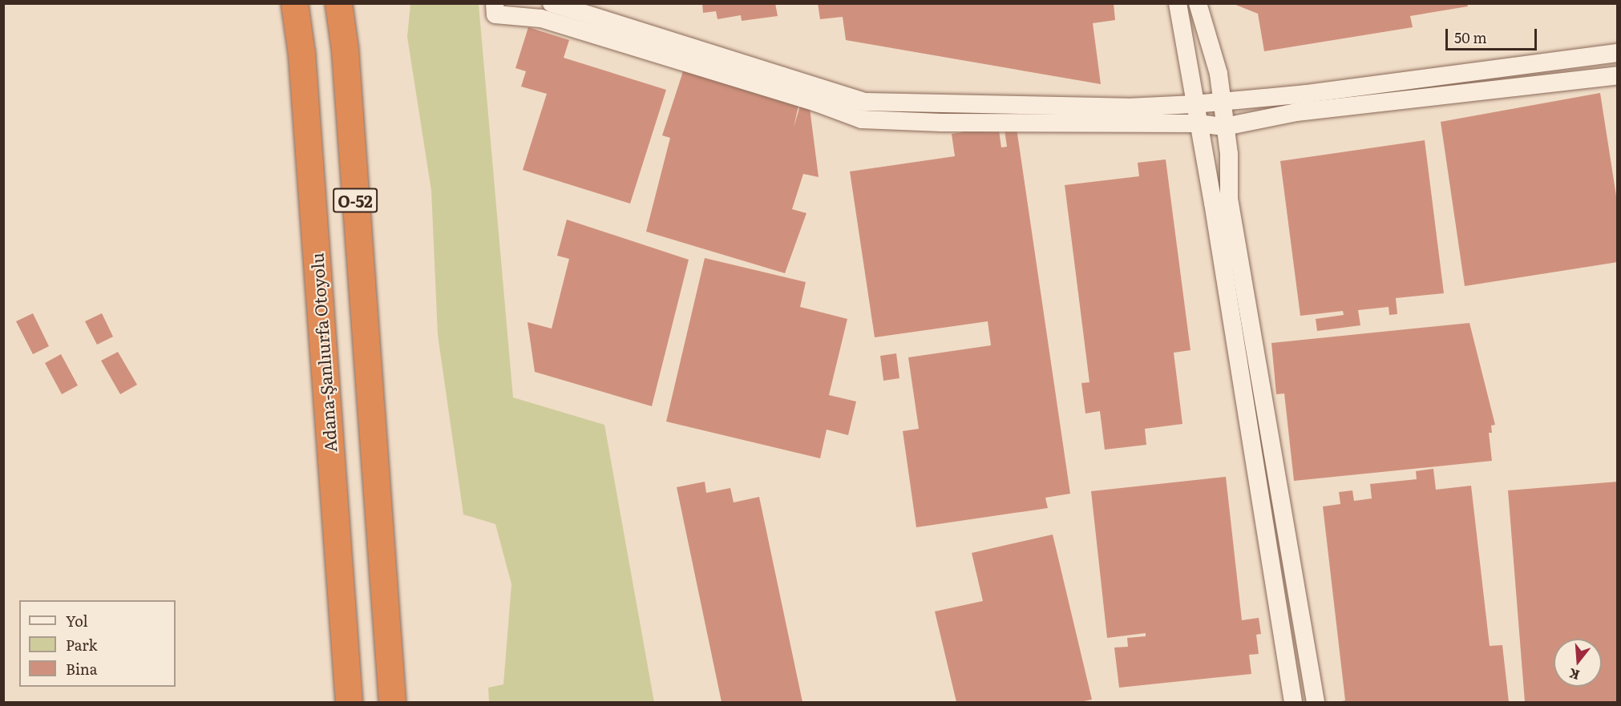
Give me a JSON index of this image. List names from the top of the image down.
{
  "streets": {
    "highway": ["O-52", "Adana-Şanlıurfa Otoyolu"]
  },
  "legend": ["Yol", "Park", "Bina"],
  "scale_bar": "50 m",
  "north": "bottom"
}
